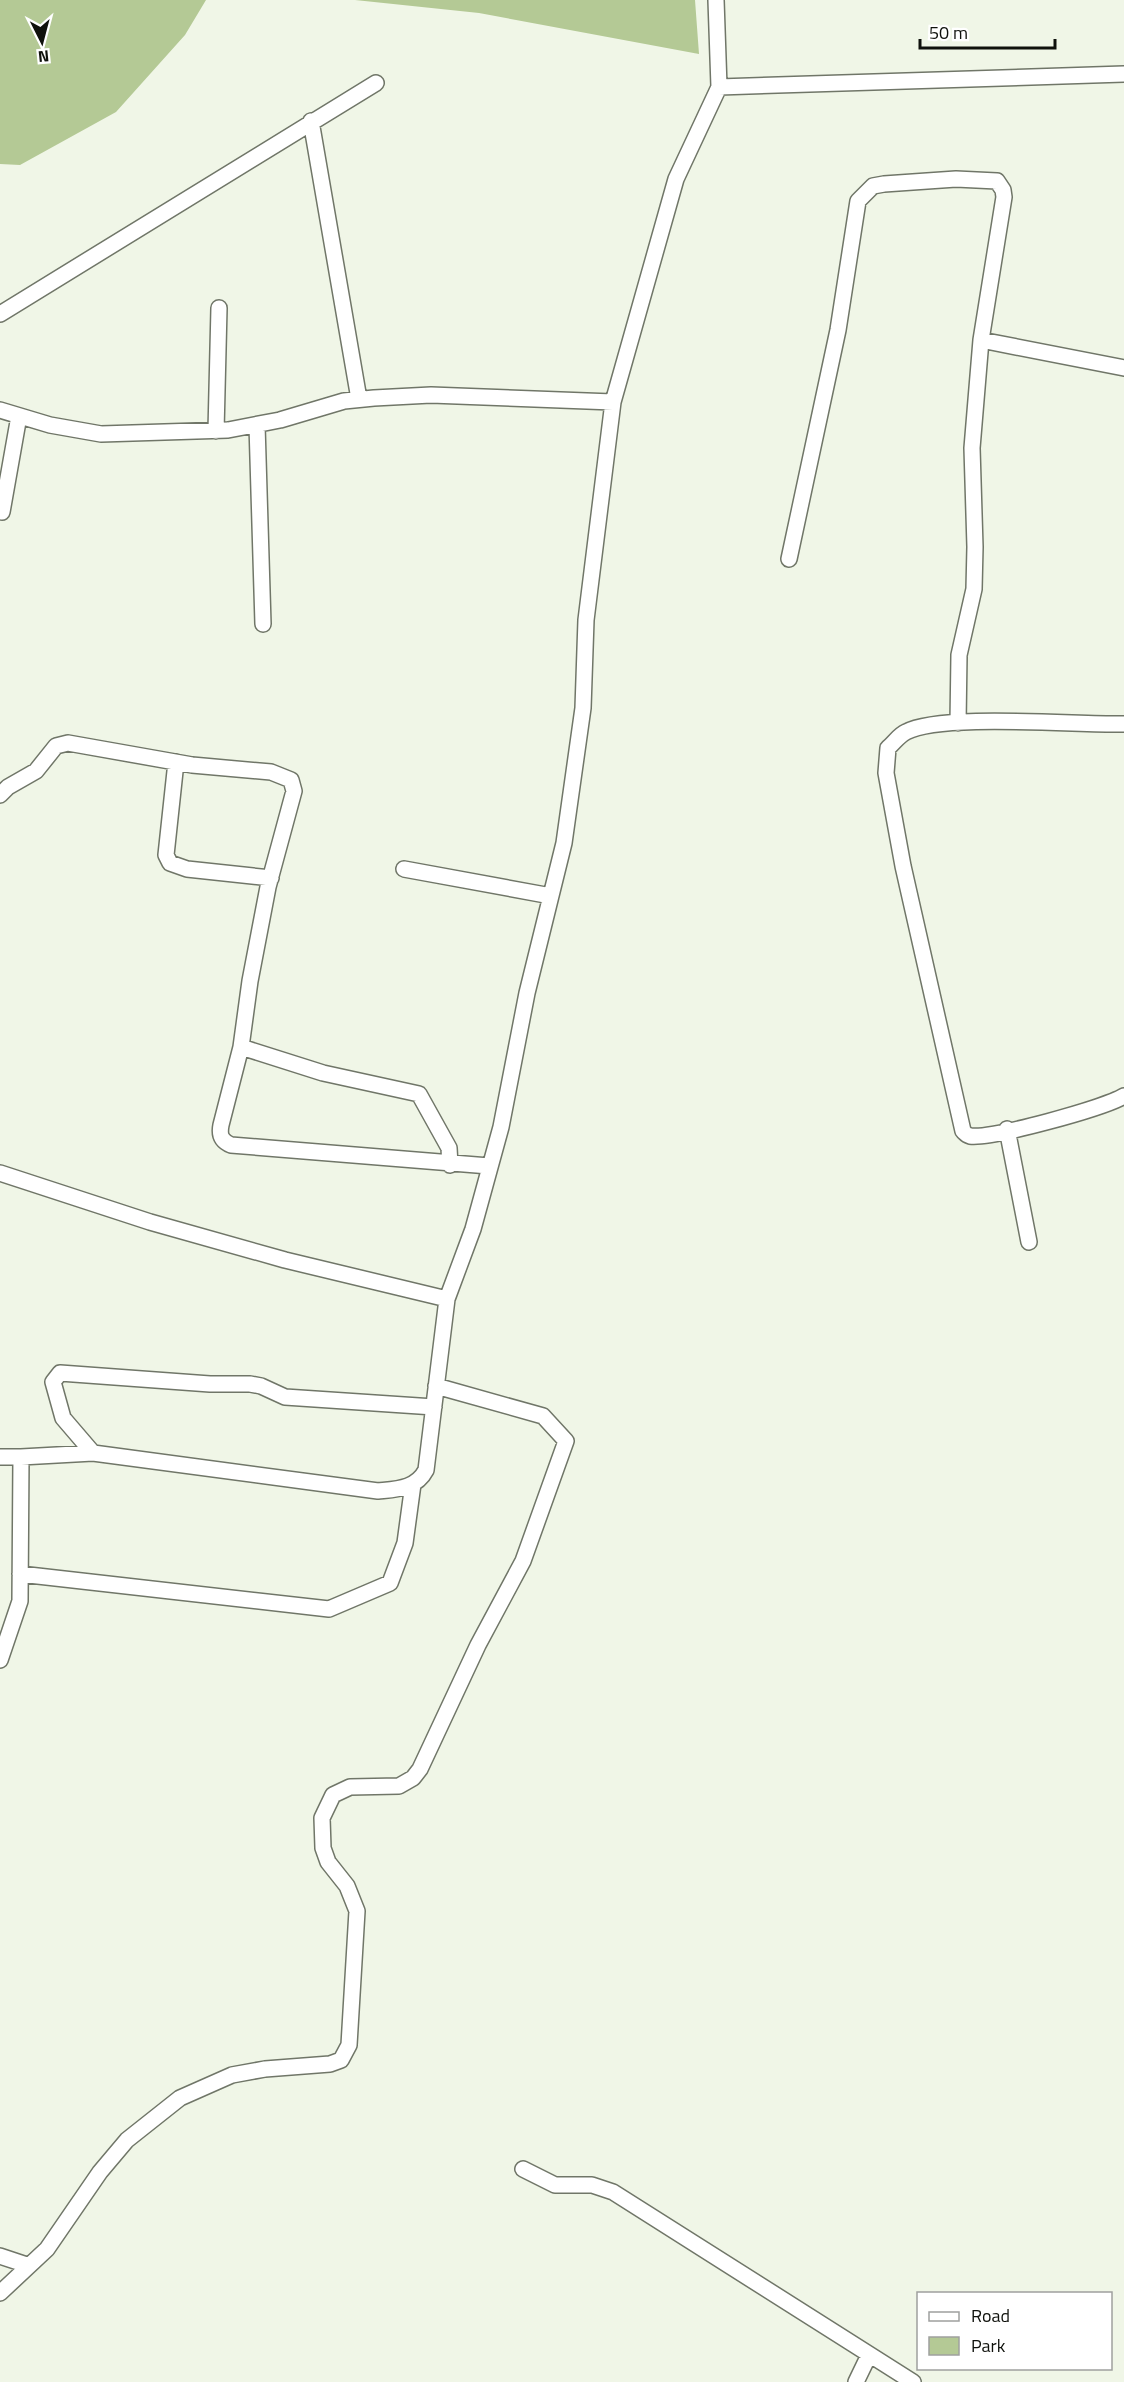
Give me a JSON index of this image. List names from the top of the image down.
{
  "legend": ["Road", "Park"],
  "scale_bar": "50 m",
  "north": "bottom"
}
